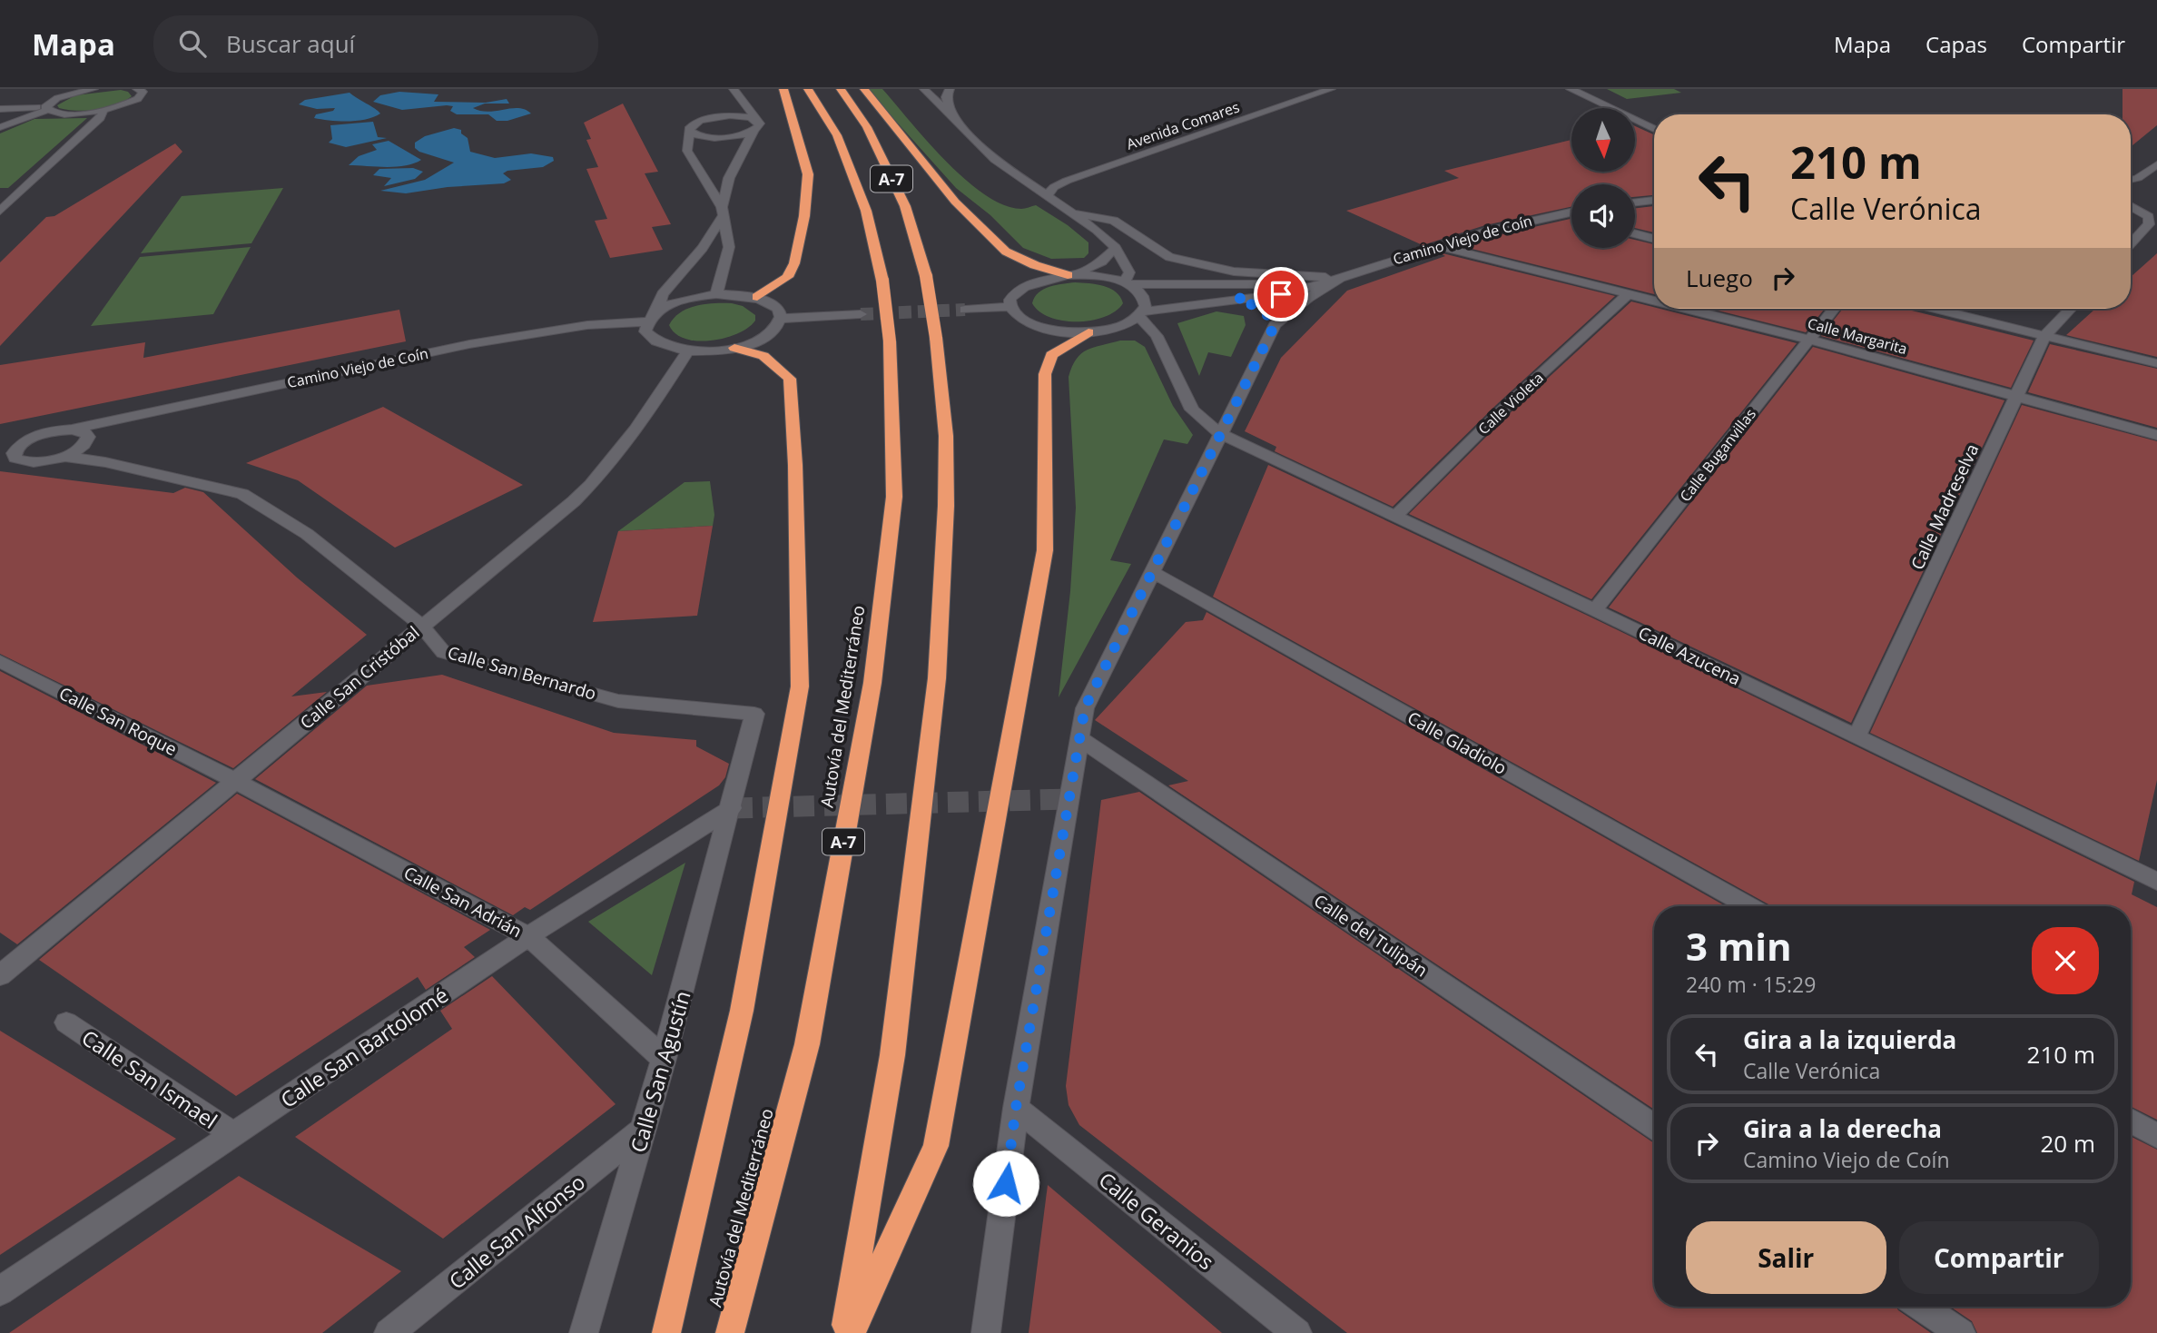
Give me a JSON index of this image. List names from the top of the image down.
{
  "streets": {
    "highway": ["A-7", "Autovía del Mediterráneo"],
    "street": [
      "Avenida Comares",
      "Camino Viejo de Coín",
      "Calle Margarita",
      "Calle Violeta",
      "Calle Buganvillas",
      "Calle Madreselva",
      "Calle Azucena",
      "Calle San Bernardo",
      "Calle San Cristóbal",
      "Calle San Roque",
      "Calle Gladiolo",
      "Calle San Adrián",
      "Calle del Tulipán",
      "Calle San Bartolomé",
      "Calle San Agustín",
      "Calle San Ismael",
      "Calle Geranios",
      "Calle San Alfonso"
    ]
  },
  "crossings": [
    ["Camino Viejo de Coín", "Calle Margarita"],
    ["Camino Viejo de Coín", "Calle Azucena"],
    ["Calle Margarita", "Calle Violeta"],
    ["Calle Margarita", "Calle Buganvillas"],
    ["Calle Margarita", "Calle Madreselva"],
    ["Calle Violeta", "Calle Azucena"],
    ["Calle Buganvillas", "Calle Azucena"],
    ["Calle Madreselva", "Calle Azucena"],
    ["Calle San Bernardo", "Calle San Cristóbal"],
    ["Calle San Bernardo", "Calle San Bartolomé"],
    ["Calle San Bernardo", "Calle San Agustín"],
    ["Calle San Cristóbal", "Calle San Roque"],
    ["Calle San Cristóbal", "Calle San Adrián"],
    ["Calle San Roque", "Calle San Adrián"],
    ["Calle San Adrián", "Calle San Bartolomé"],
    ["Calle San Adrián", "Calle San Agustín"],
    ["Calle San Bartolomé", "Calle San Agustín"],
    ["Calle San Bartolomé", "Calle San Ismael"],
    ["Calle San Agustín", "Calle San Alfonso"]
  ],
  "north": "bottom",
  "page": {
    "header": "Mapa",
    "search": "Buscar aquí",
    "nav": ["Mapa", "Capas", "Compartir"],
    "turn": ["210 m", "Calle Verónica"],
    "then": "Luego",
    "heading": ["3 min", "240 m · 15:29"],
    "list": [
      {
        "name": "Gira a la izquierda",
        "note": "Calle Verónica",
        "value": "210 m"
      },
      {
        "name": "Gira a la derecha",
        "note": "Camino Viejo de Coín",
        "value": "20 m"
      }
    ],
    "buttons": ["Salir", "Compartir"]
  }
}
